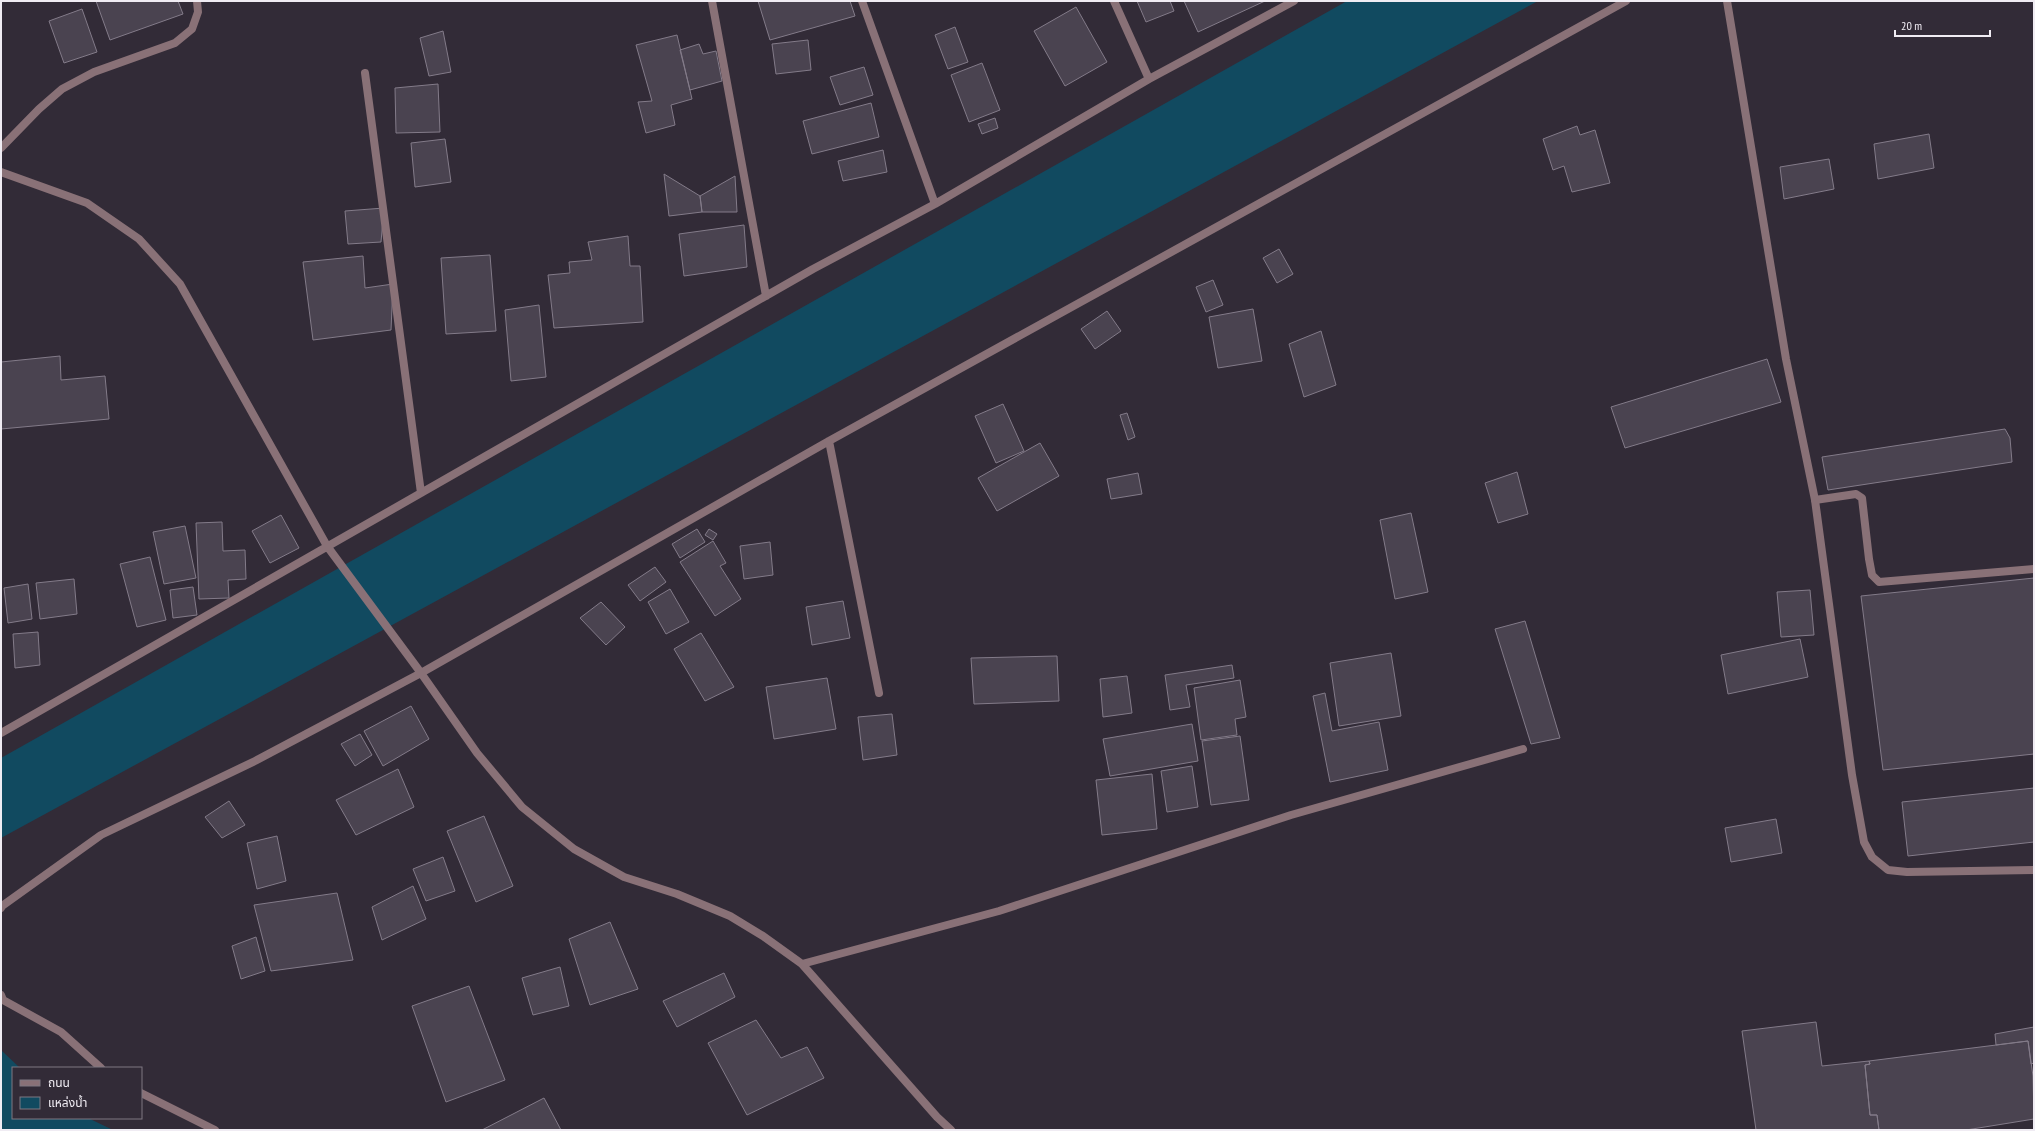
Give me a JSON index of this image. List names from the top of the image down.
{
  "legend": ["ถนน", "แหล่งน้ำ"],
  "scale_bar": "20 m"
}
